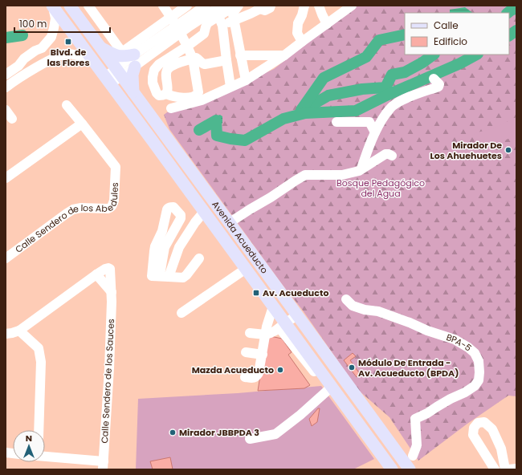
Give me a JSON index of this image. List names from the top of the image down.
{
  "streets": {
    "main road": ["Avenida Acueducto"],
    "street": ["Calle Sendero de los Abedules", "BPA-5", "Calle Sendero de los Sauces"]
  },
  "parks": ["Bosque Pedagógico del Agua"],
  "places": {
    "transit": ["Blvd. de las Flores", "Av. Acueducto"],
    "other": [
      "Mirador De Los Ahuehuetes",
      "Módulo De Entrada - Av. Acueducto (BPDA)",
      "Mazda Acueducto",
      "Mirador JBBPDA 3"
    ]
  },
  "legend": ["Calle", "Edificio"],
  "scale_bar": "100 m",
  "north": "top"
}
